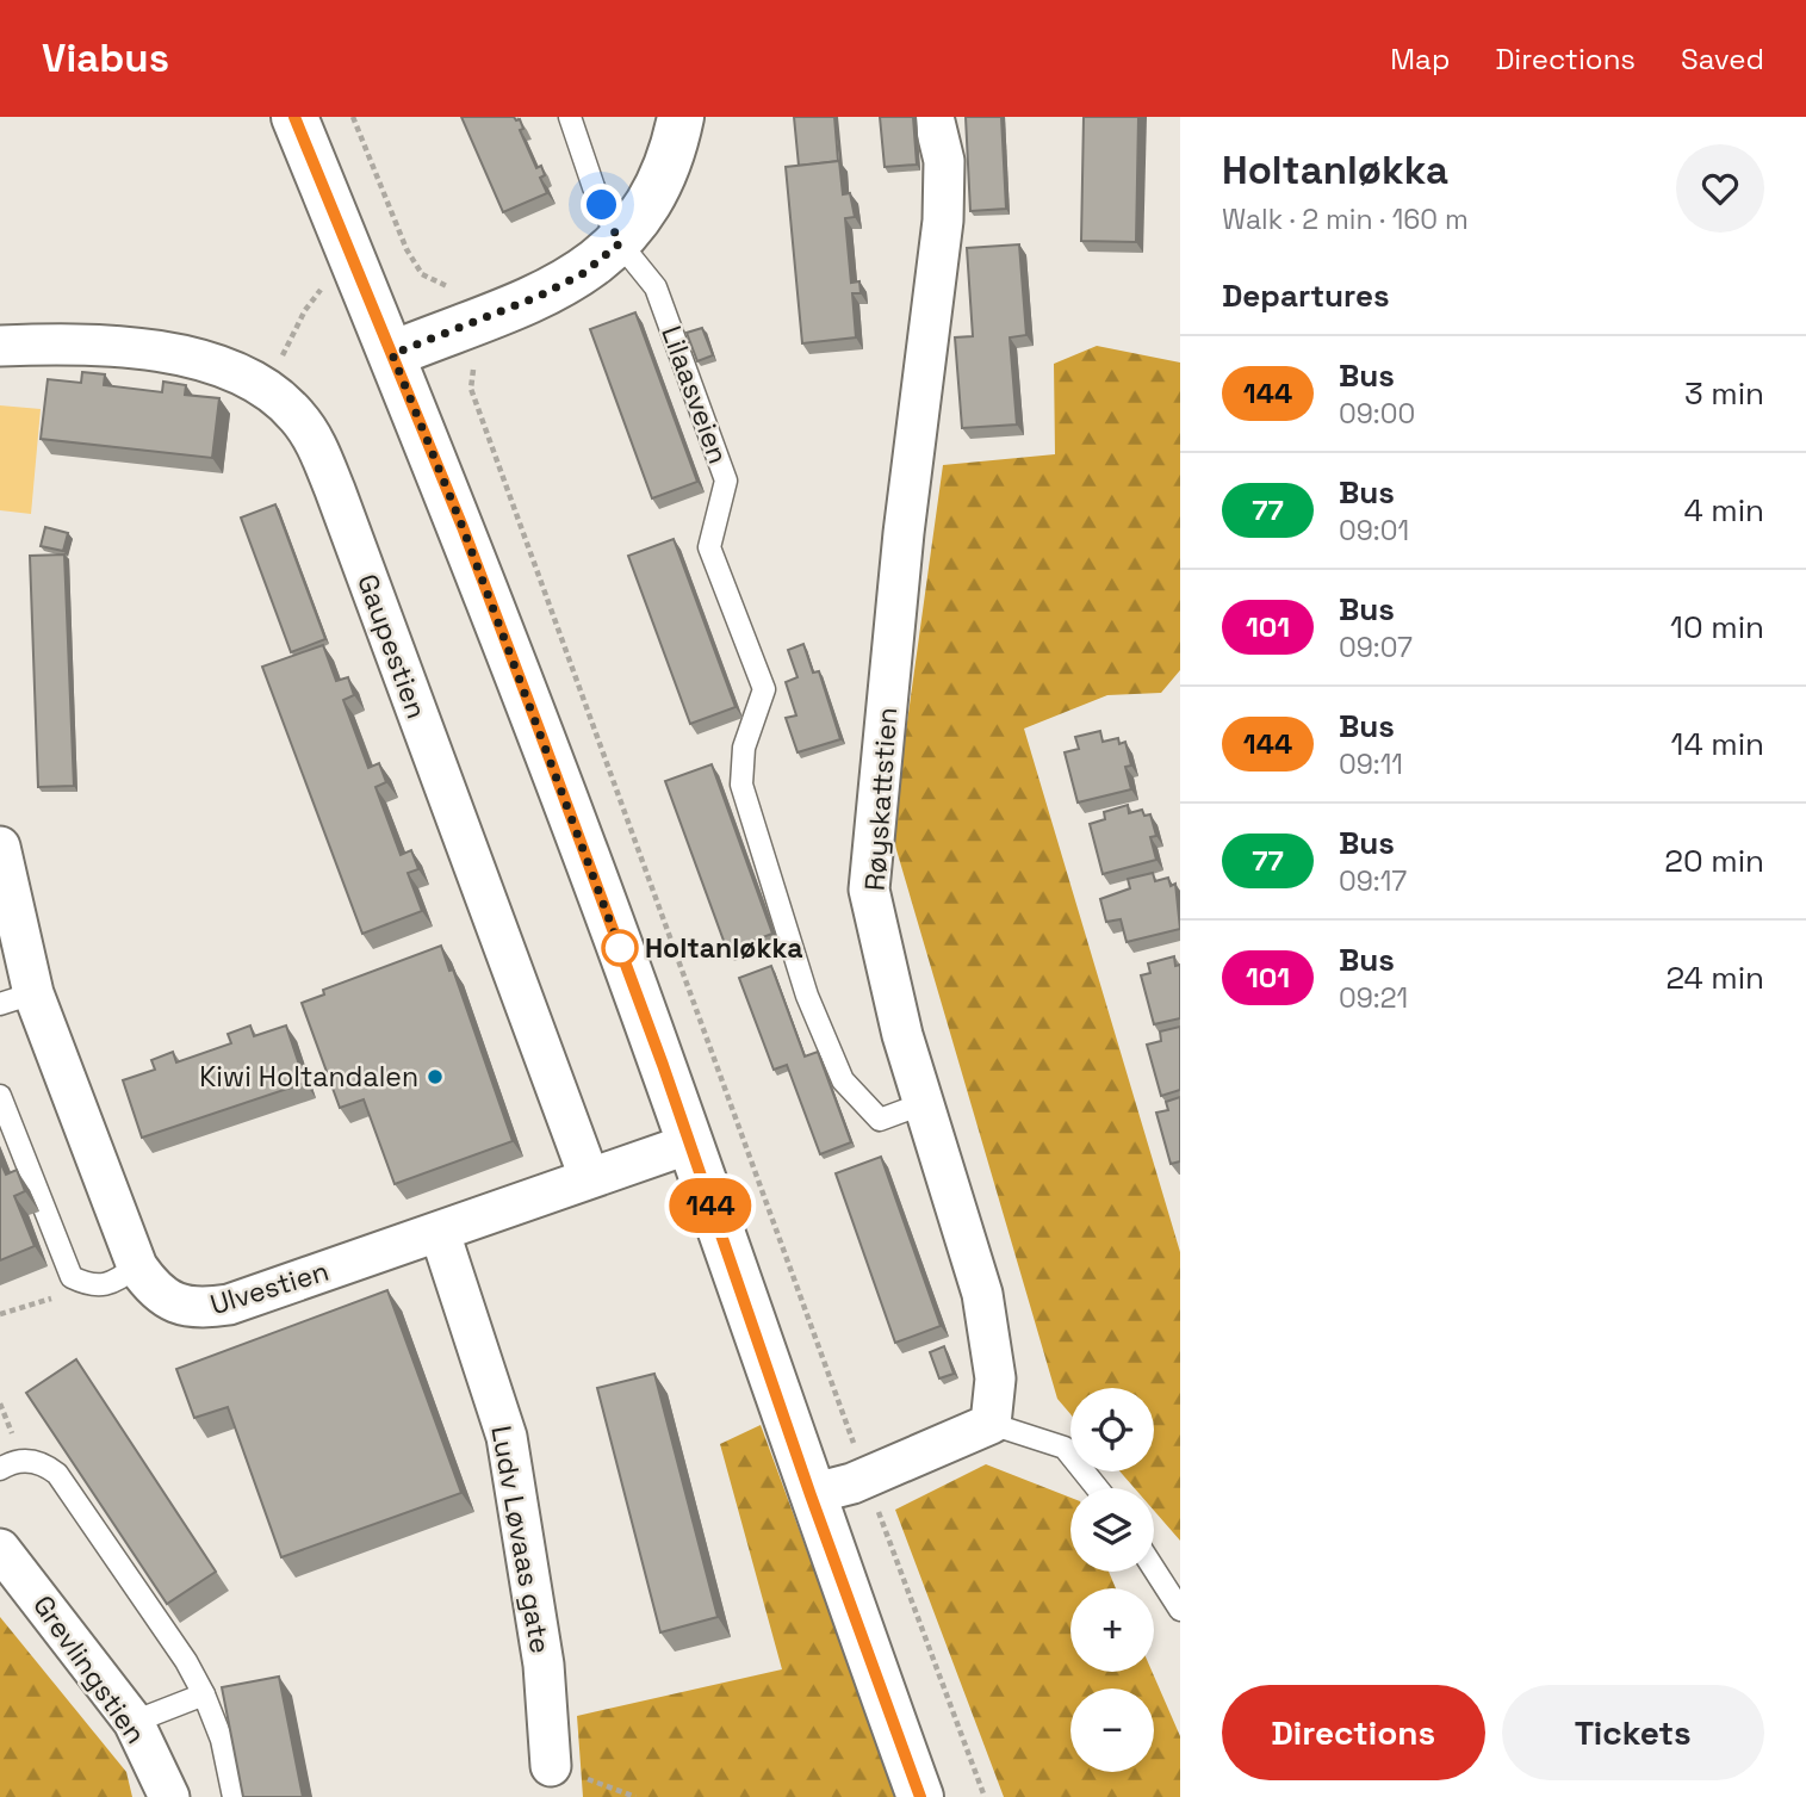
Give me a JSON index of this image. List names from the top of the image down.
{
  "streets": {
    "street": [
      "Gaupestien",
      "Røyskattstien",
      "Ulvestien",
      "Ludv Løvaas gate",
      "Grevlingstien"
    ],
    "lane": ["Lilaasveien"]
  },
  "crossings": [
    ["Lilaasveien", "Røyskattstien"],
    ["Gaupestien", "Ulvestien"],
    ["Ulvestien", "Ludv Løvaas gate"]
  ],
  "places": ["Holtanløkka", "Kiwi Holtandalen"],
  "lines": ["bus line 144"],
  "page": {
    "header": "Viabus",
    "nav": ["Map", "Directions", "Saved"],
    "on_map": "144",
    "heading": [
      ["Holtanløkka", "Walk · 2 min · 160 m"],
      "Departures"
    ],
    "list": [
      {
        "mark": "144",
        "name": "Bus",
        "note": "09:00",
        "value": "3 min"
      },
      {
        "mark": "77",
        "name": "Bus",
        "note": "09:01",
        "value": "4 min"
      },
      {
        "mark": "101",
        "name": "Bus",
        "note": "09:07",
        "value": "10 min"
      },
      {
        "mark": "144",
        "name": "Bus",
        "note": "09:11",
        "value": "14 min"
      },
      {
        "mark": "77",
        "name": "Bus",
        "note": "09:17",
        "value": "20 min"
      },
      {
        "mark": "101",
        "name": "Bus",
        "note": "09:21",
        "value": "24 min"
      }
    ],
    "map_buttons": ["+", "−"],
    "buttons": ["Directions", "Tickets"]
  }
}
